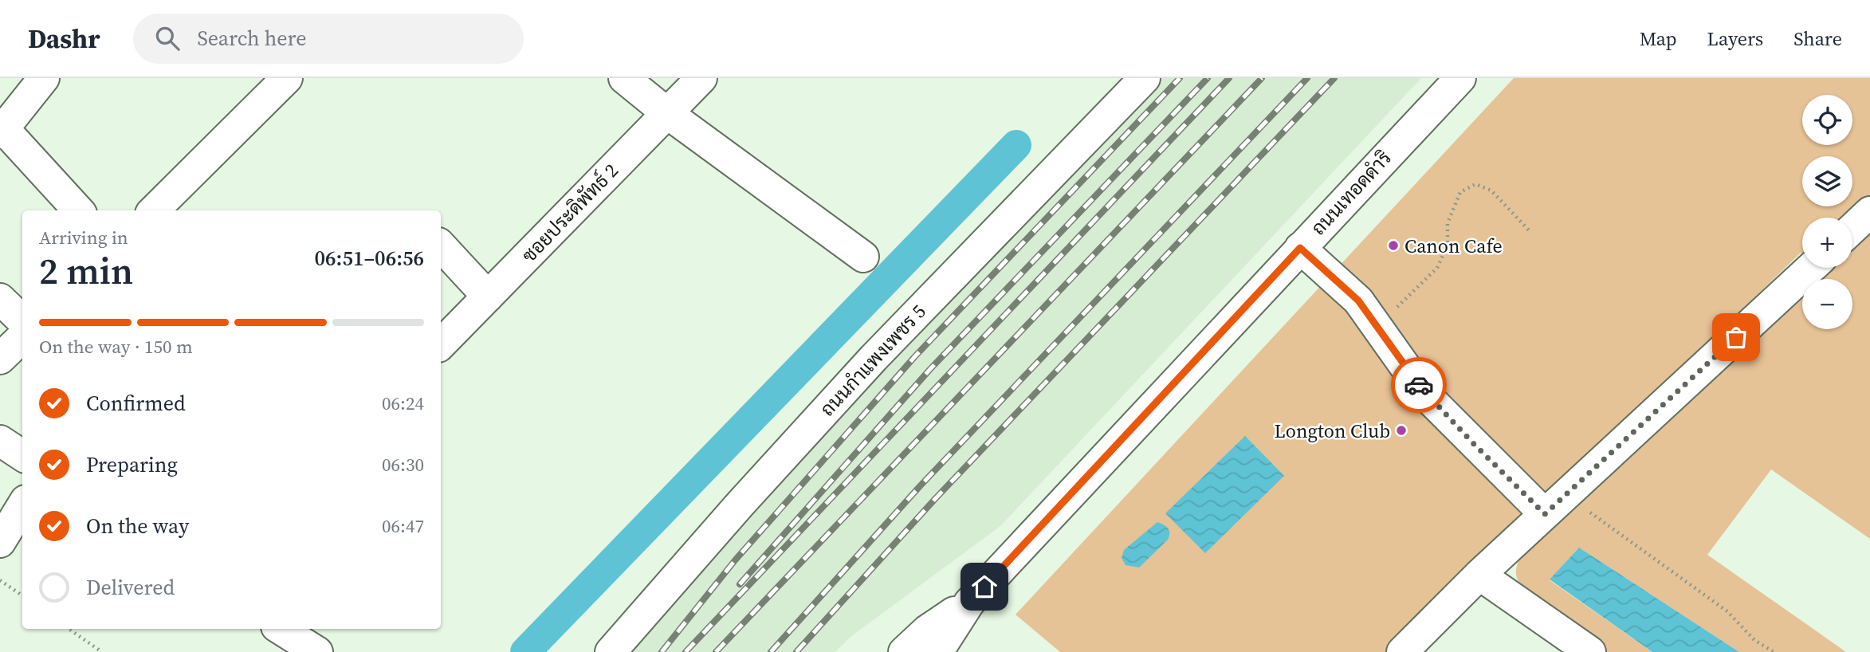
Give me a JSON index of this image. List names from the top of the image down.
{
  "streets": {
    "street": ["ถนนเทอดดำริ", "ซอยประดิพัทธ์ 2", "ถนนกำแพงเพชร 5"]
  },
  "places": ["Canon Cafe", "Longton Club"],
  "page": {
    "header": "Dashr",
    "search": "Search here",
    "nav": ["Map", "Layers", "Share"],
    "map_buttons": ["+", "−"],
    "heading": ["2 min", "Arriving in", "06:51–06:56"],
    "bar": "On the way · 150 m",
    "list": [
      ["Confirmed", "06:24"],
      ["Preparing", "06:30"],
      ["On the way", "06:47"],
      "Delivered"
    ]
  }
}
